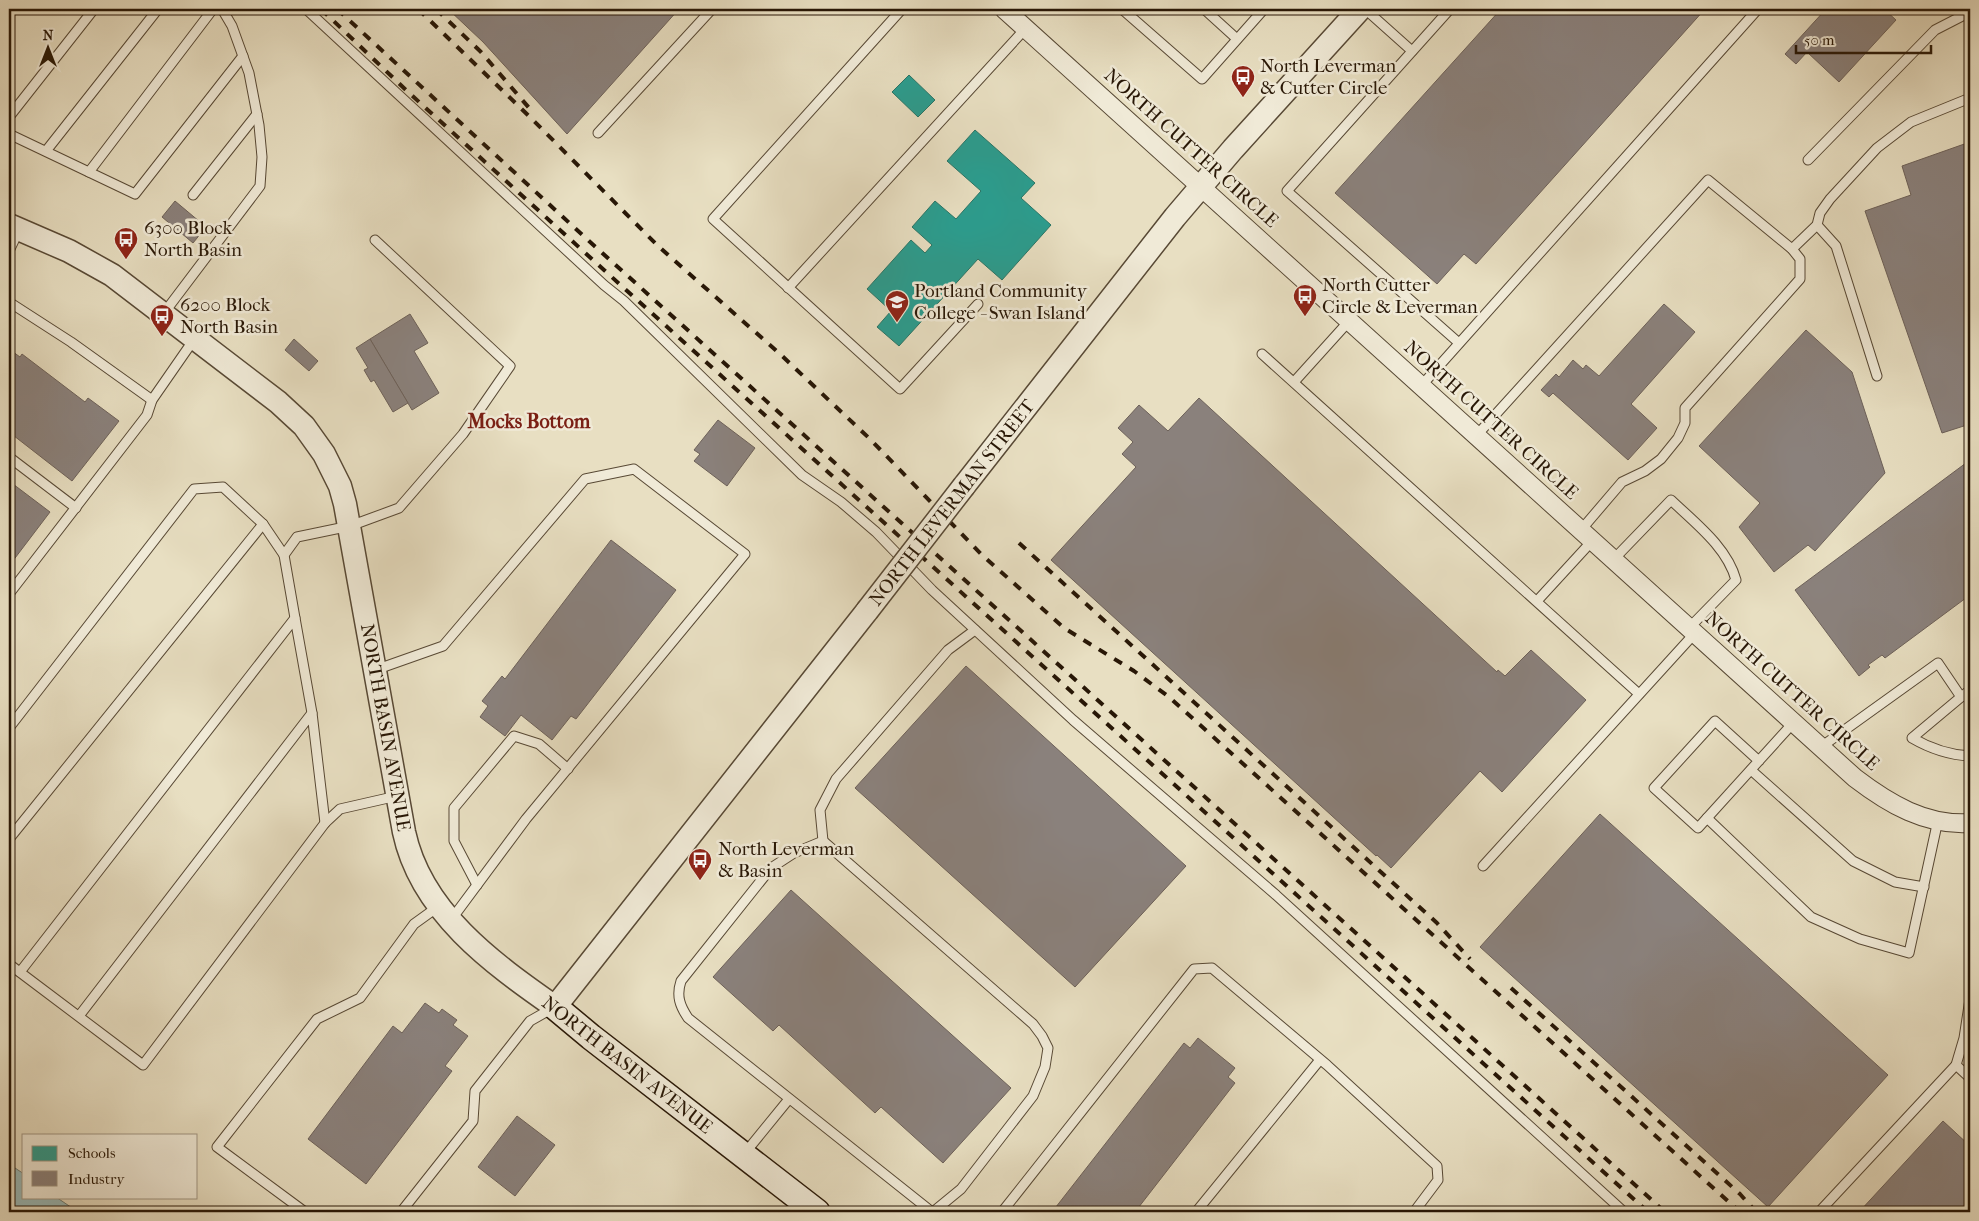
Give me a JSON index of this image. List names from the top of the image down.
{
  "streets": {
    "main road": ["NORTH BASIN AVENUE"],
    "street": ["NORTH CUTTER CIRCLE", "NORTH LEVERMAN STREET"]
  },
  "crossings": [
    ["NORTH CUTTER CIRCLE", "NORTH LEVERMAN STREET"],
    ["NORTH LEVERMAN STREET", "NORTH BASIN AVENUE"]
  ],
  "districts": ["Mocks Bottom"],
  "places": {
    "bus stop": [
      "North Leverman & Cutter Circle",
      "6300 Block North Basin",
      "North Cutter Circle & Leverman",
      "6200 Block North Basin",
      "North Leverman & Basin"
    ],
    "school or university": ["Portland Community College - Swan Island"]
  },
  "legend": ["Schools", "Industry"],
  "scale_bar": "50 m",
  "north": "top"
}
